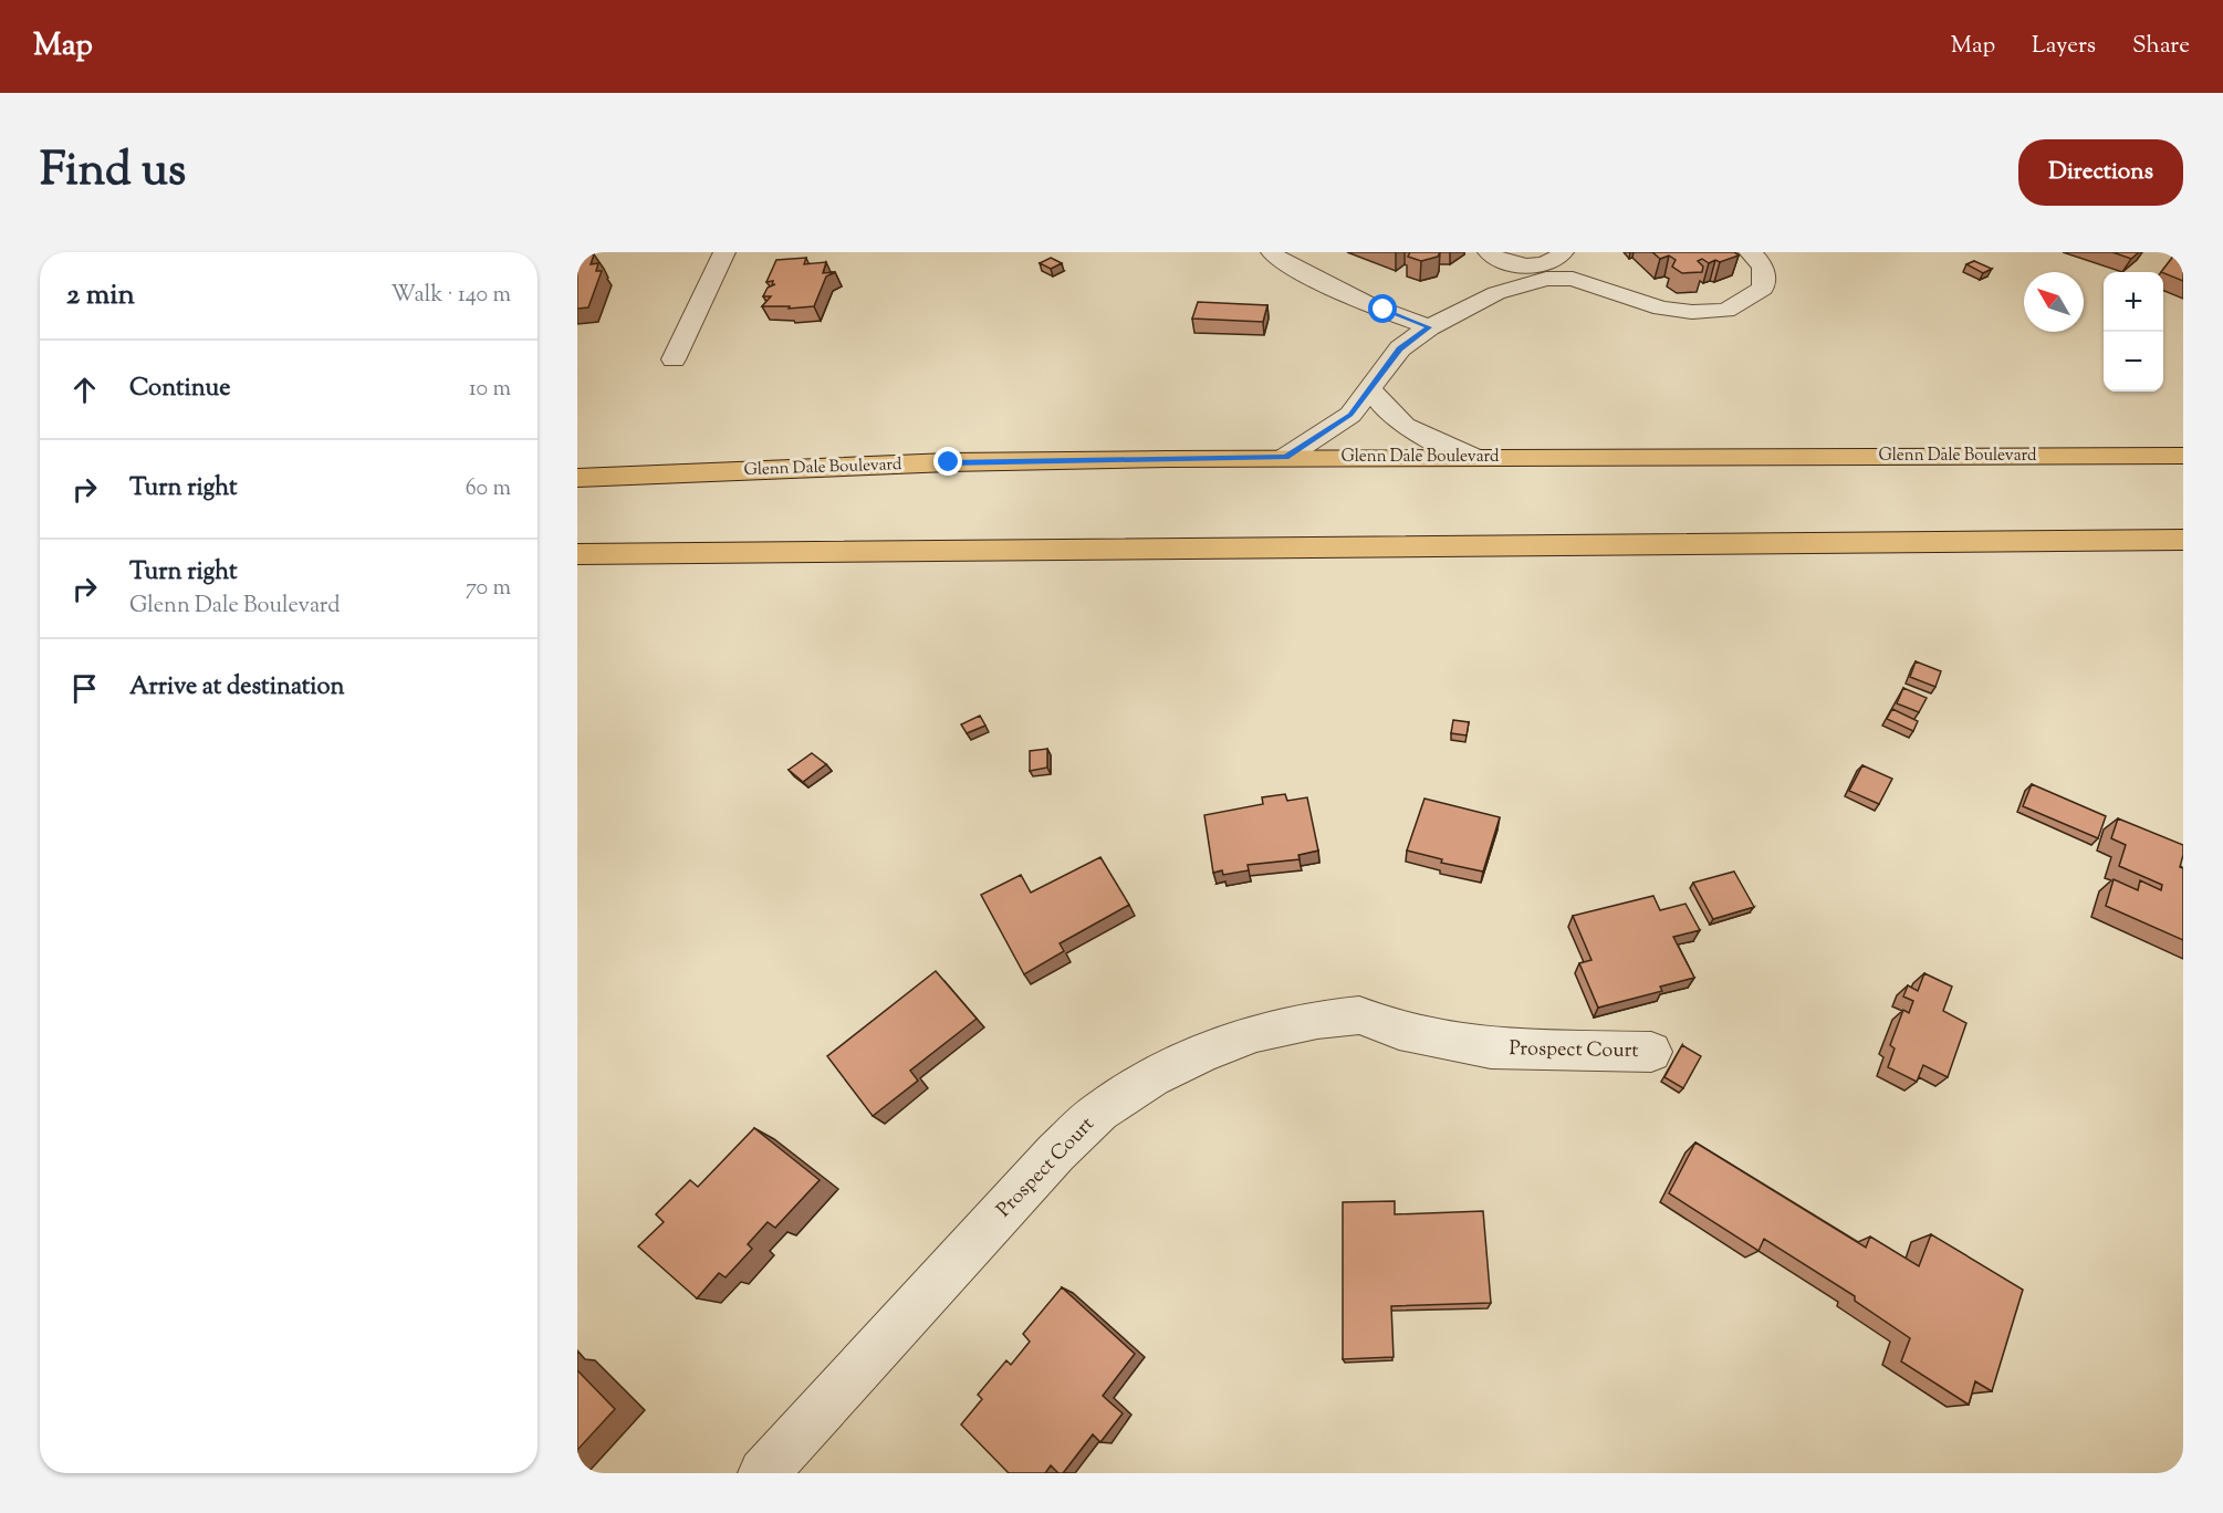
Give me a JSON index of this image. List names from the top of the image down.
{
  "streets": {
    "main road": ["Glenn Dale Boulevard"],
    "street": ["Prospect Court"]
  },
  "north": "top left",
  "page": {
    "header": "Map",
    "nav": ["Map", "Layers", "Share"],
    "title": "Find us",
    "buttons": "Directions",
    "heading": ["2 min", "Walk · 140 m"],
    "map_buttons": ["+", "−"],
    "list": [
      ["Continue", "10 m"],
      ["Turn right", "60 m"],
      ["Turn right", "Glenn Dale Boulevard", "70 m"],
      "Arrive at destination"
    ]
  }
}
